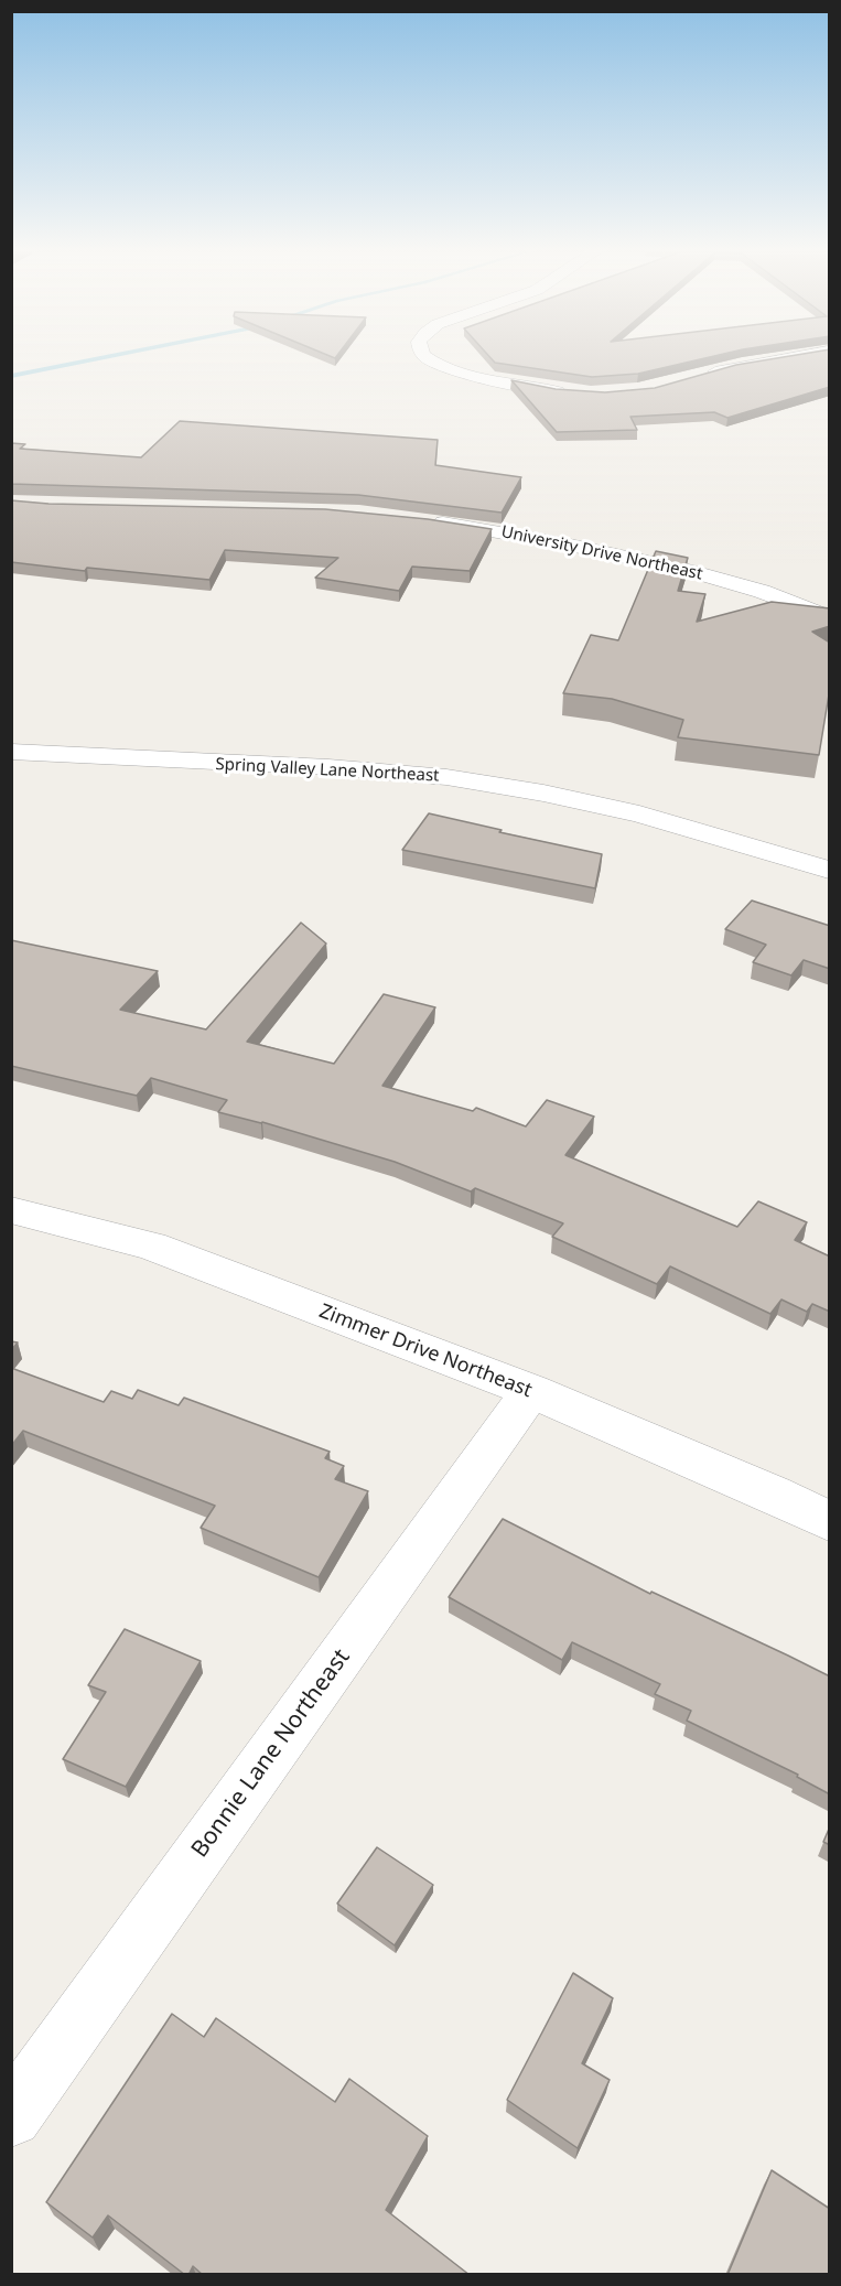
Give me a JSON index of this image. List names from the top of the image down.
{
  "streets": {
    "street": [
      "University Drive Northeast",
      "Spring Valley Lane Northeast",
      "Zimmer Drive Northeast",
      "Bonnie Lane Northeast"
    ]
  },
  "crossings": [
    ["Zimmer Drive Northeast", "Bonnie Lane Northeast"]
  ]
}
